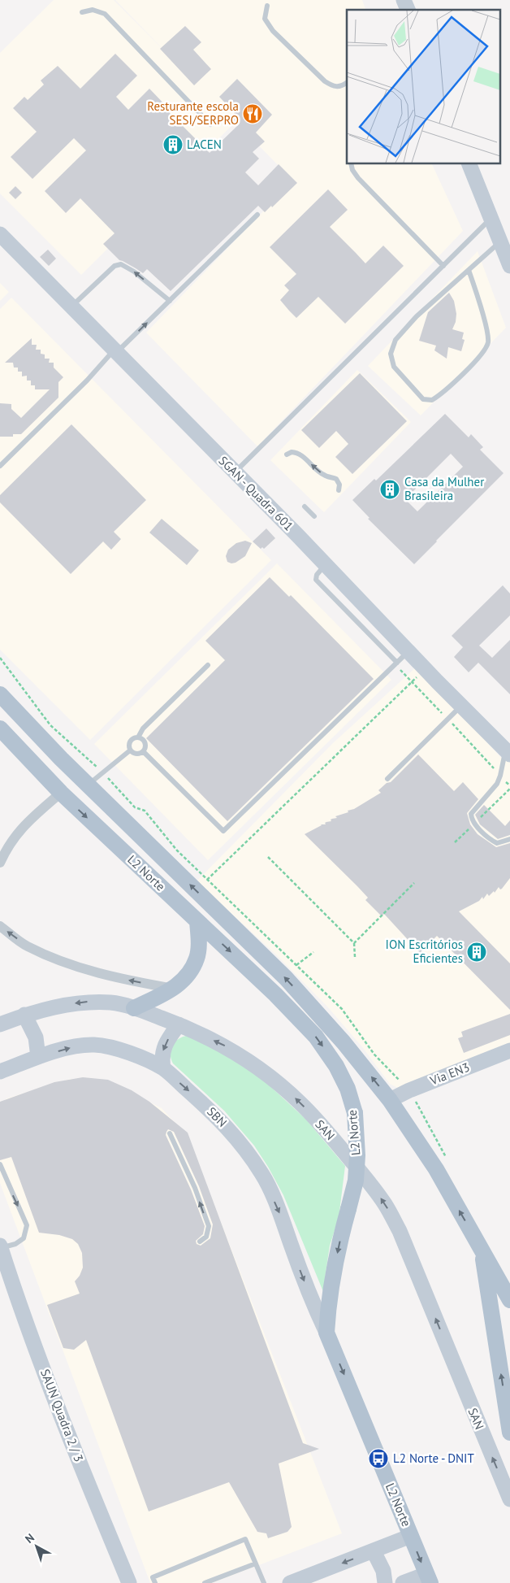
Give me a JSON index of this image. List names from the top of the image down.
{
  "streets": {
    "main road": ["L2 Norte"],
    "street": [
      "SGAN - Quadra 601",
      "Via EN3",
      "SBN",
      "SAN",
      "SAUN Quadra 2 / 3"
    ]
  },
  "crossings": [
    ["L2 Norte", "Via EN3"],
    ["L2 Norte", "SBN"]
  ],
  "one_way": ["SAN"],
  "places": {
    "restaurant": ["Resturante escola SESI/SERPRO"],
    "building": ["LACEN", "Casa da Mulher Brasileira", "ION Escritórios Eficientes"],
    "bus stop": ["L2 Norte - DNIT"]
  },
  "north": "top left"
}
